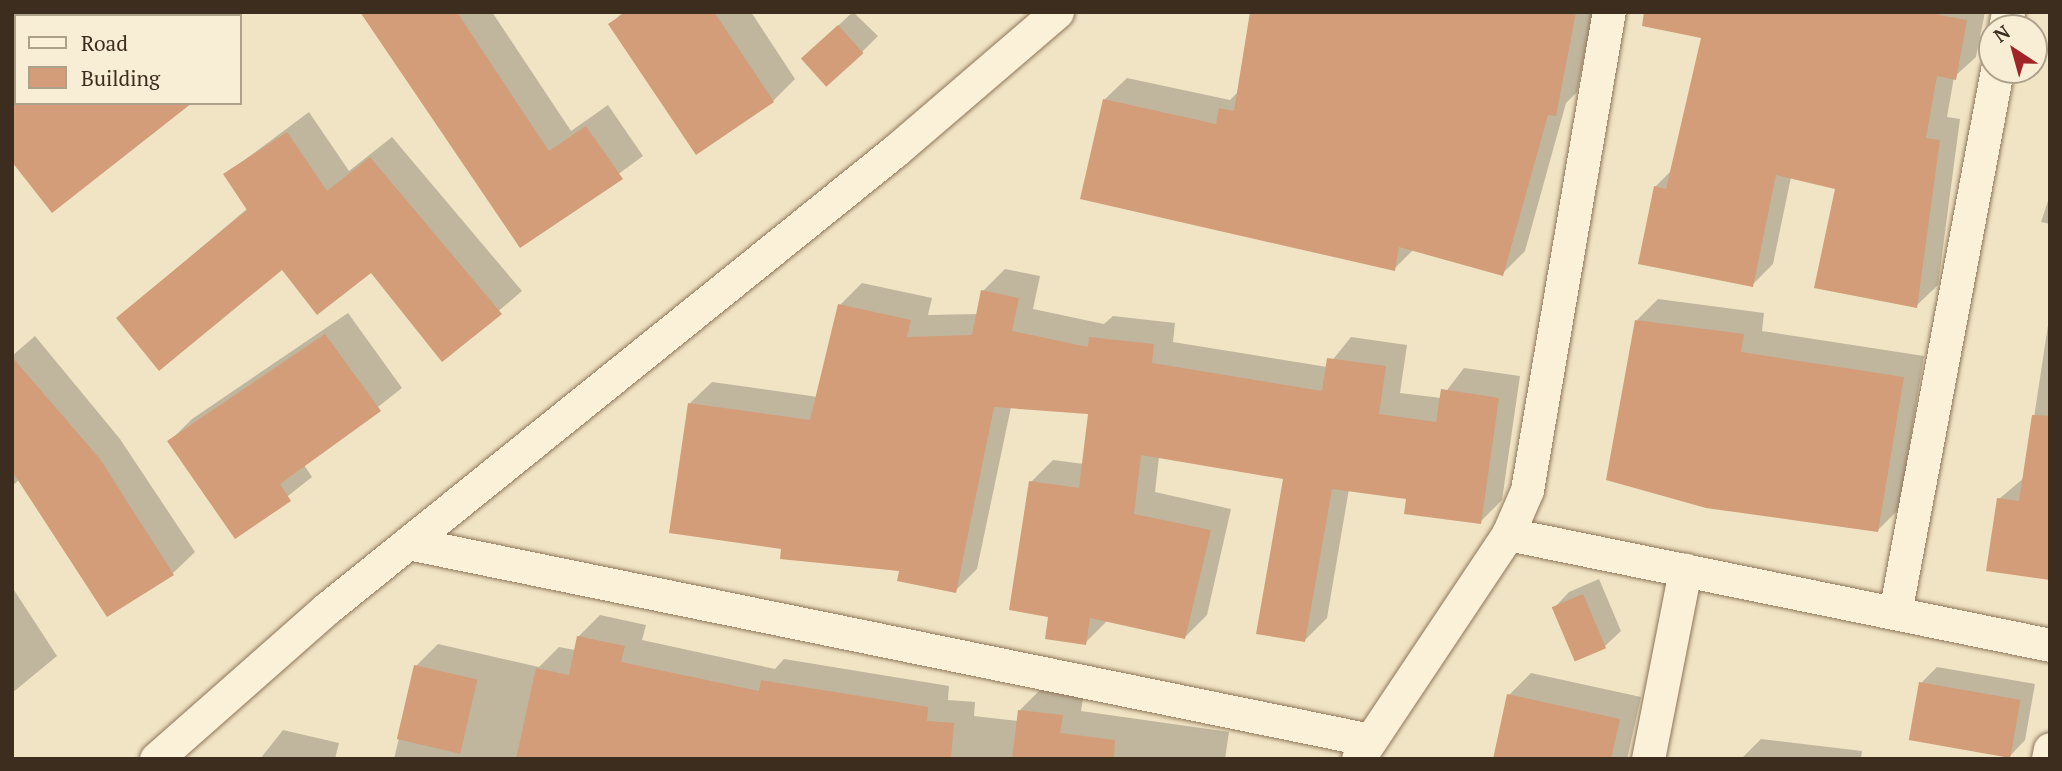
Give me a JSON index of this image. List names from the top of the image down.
{
  "legend": ["Road", "Building"],
  "north": "top left"
}
